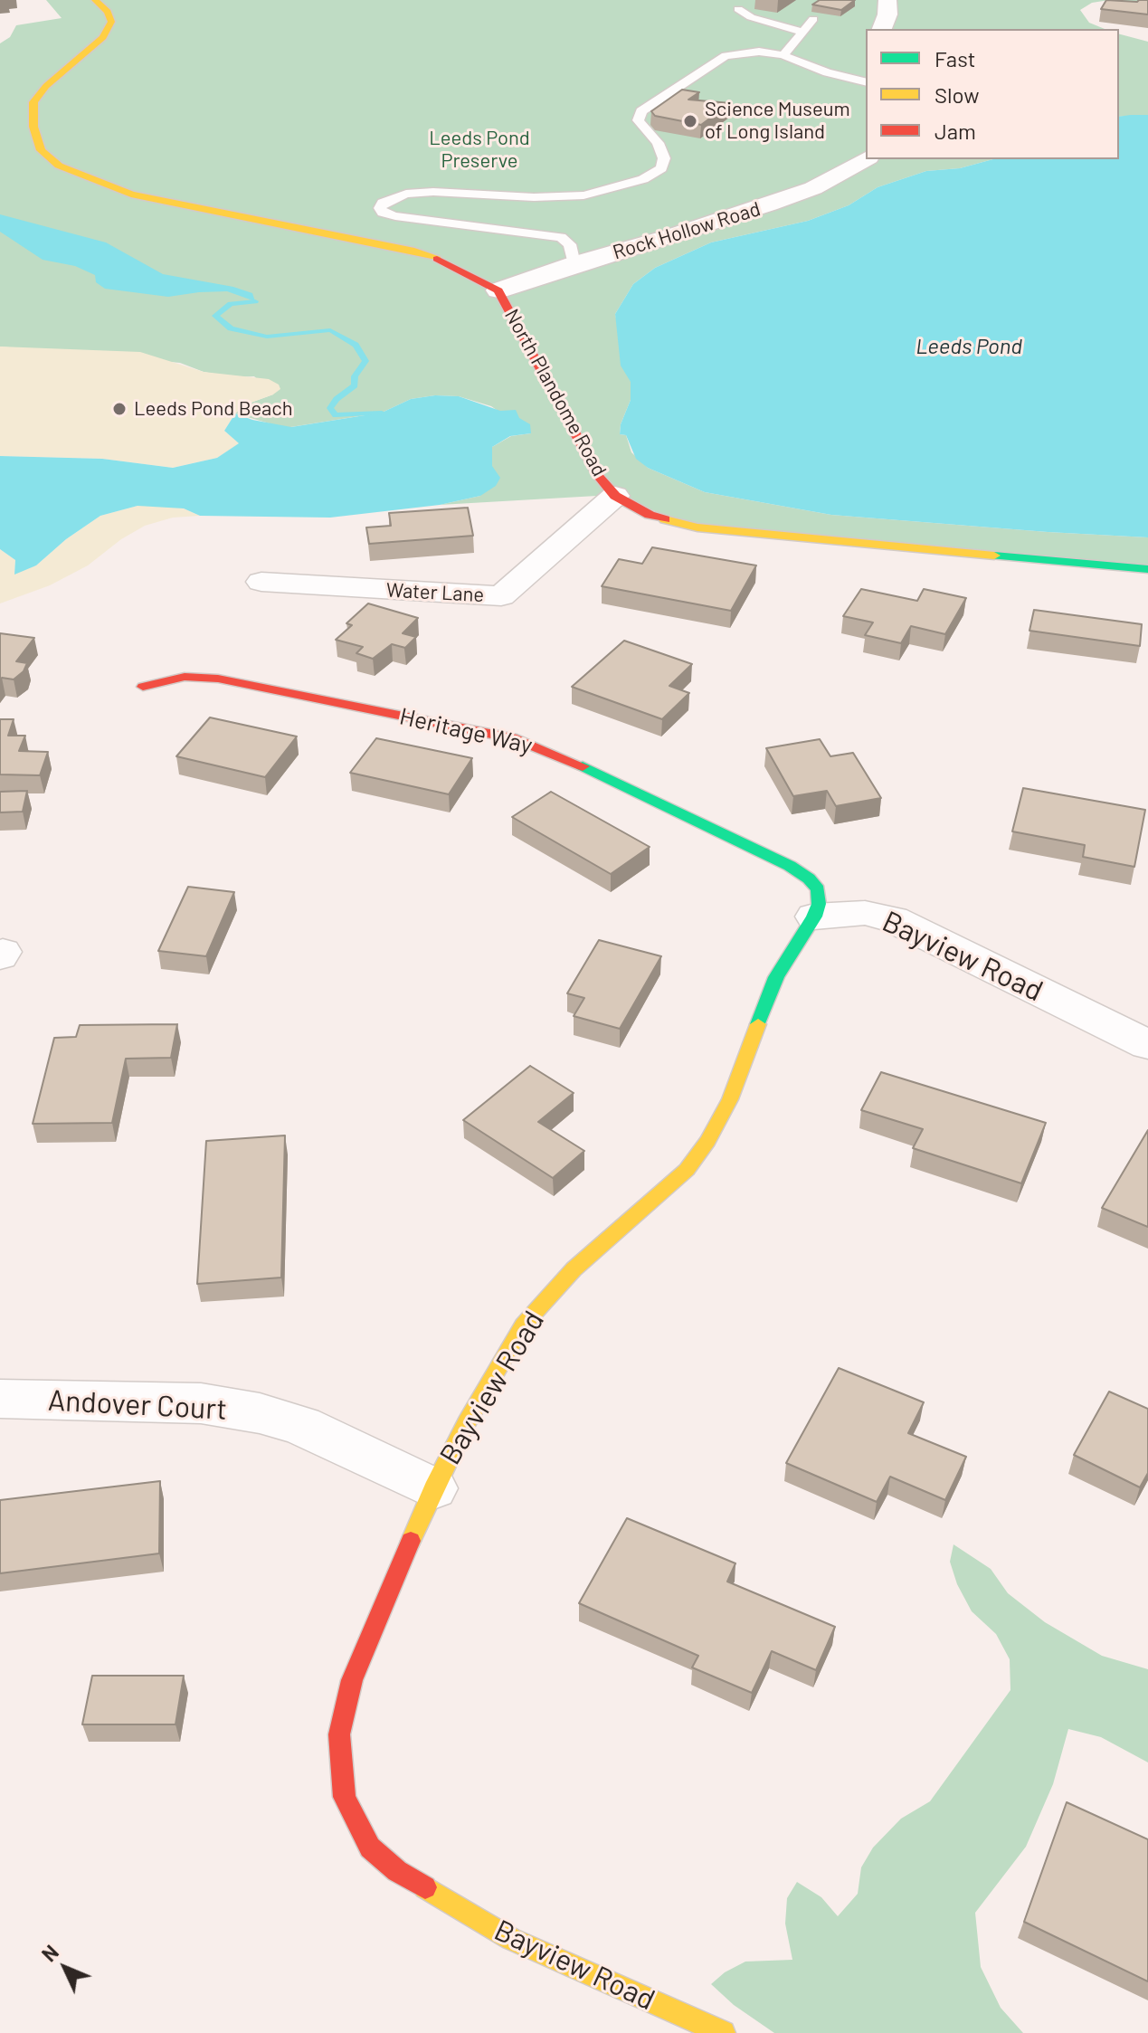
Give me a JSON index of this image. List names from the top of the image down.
{
  "streets": {
    "main road": ["North Plandome Road", "Heritage Way", "Bayview Road"],
    "street": ["Rock Hollow Road", "Water Lane", "Andover Court"]
  },
  "crossings": [
    ["Rock Hollow Road", "North Plandome Road"],
    ["North Plandome Road", "Water Lane"],
    ["Heritage Way", "Bayview Road"],
    ["Bayview Road", "Andover Court"]
  ],
  "water": ["Leeds Pond"],
  "parks": ["Leeds Pond Preserve"],
  "places": ["Science Museum of Long Island", "Leeds Pond Beach"],
  "legend": ["Fast", "Slow", "Jam"],
  "north": "top left"
}
